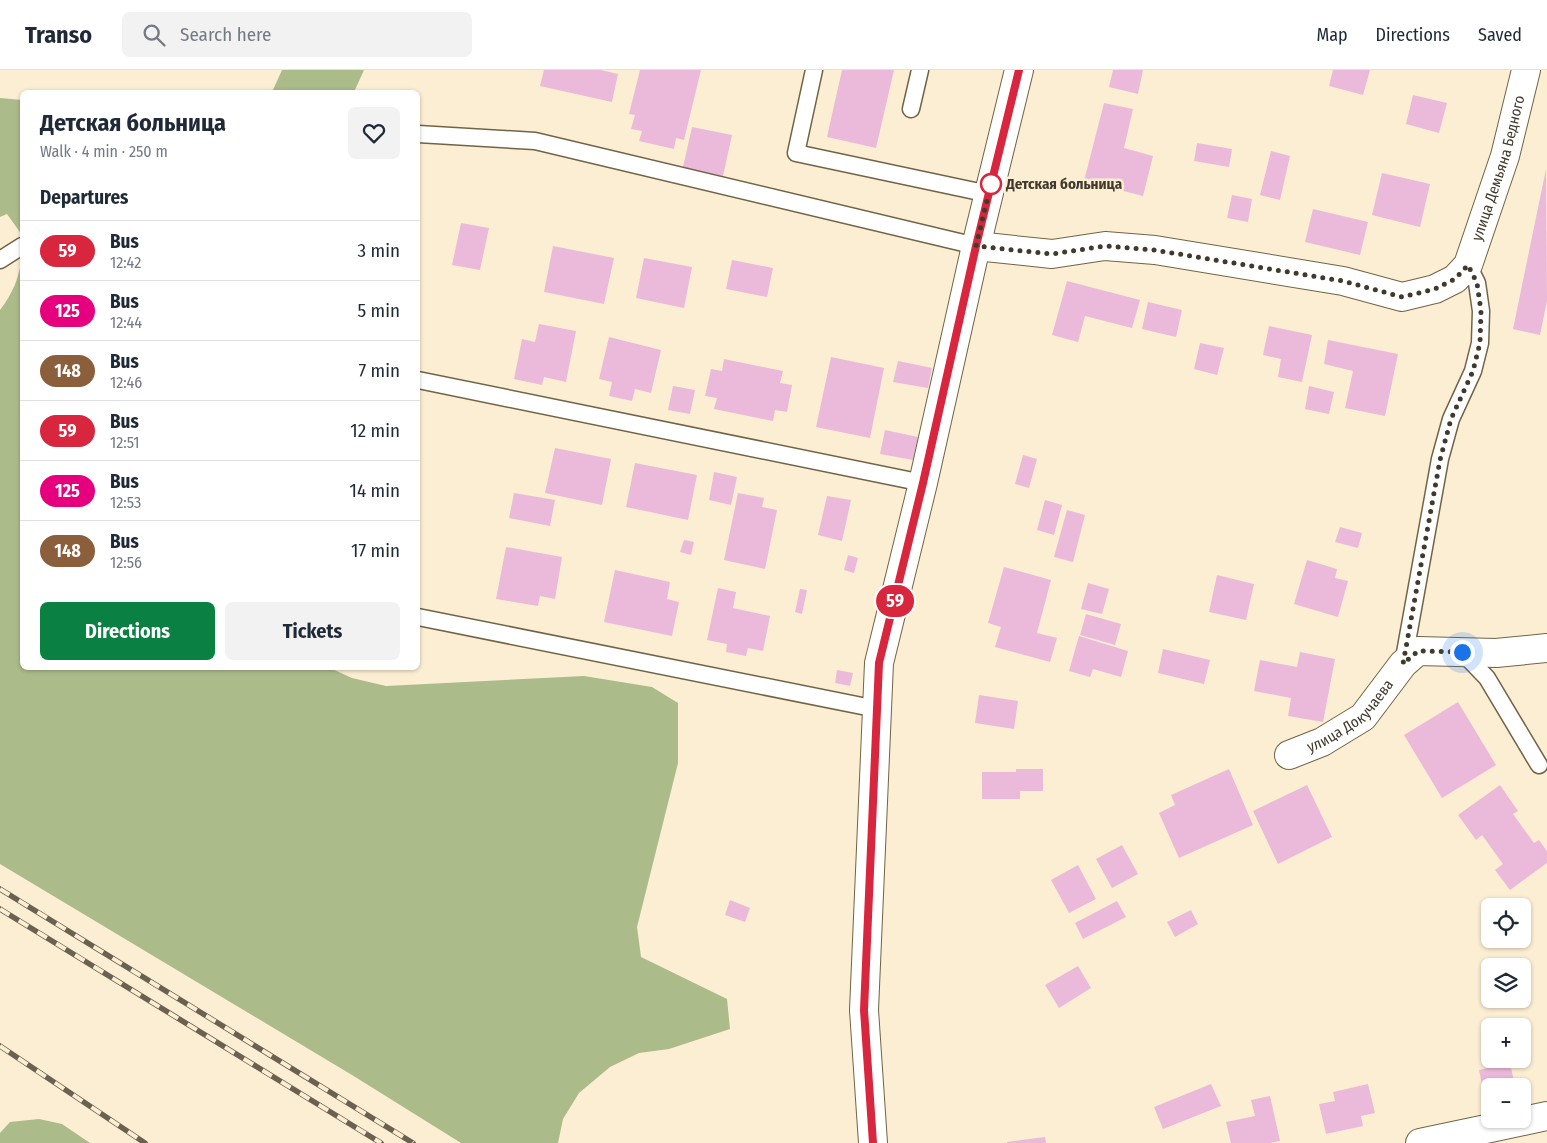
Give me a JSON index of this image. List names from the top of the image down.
{
  "streets": {
    "street": ["улица Демьяна Бедного", "улица Докучаева"]
  },
  "places": ["Детская больница"],
  "lines": ["bus line 59"],
  "page": {
    "header": "Transo",
    "search": "Search here",
    "nav": ["Map", "Directions", "Saved"],
    "on_map": "59",
    "heading": [
      ["Детская больница", "Walk · 4 min · 250 m"],
      "Departures"
    ],
    "list": [
      {
        "mark": "59",
        "name": "Bus",
        "note": "12:42",
        "value": "3 min"
      },
      {
        "mark": "125",
        "name": "Bus",
        "note": "12:44",
        "value": "5 min"
      },
      {
        "mark": "148",
        "name": "Bus",
        "note": "12:46",
        "value": "7 min"
      },
      {
        "mark": "59",
        "name": "Bus",
        "note": "12:51",
        "value": "12 min"
      },
      {
        "mark": "125",
        "name": "Bus",
        "note": "12:53",
        "value": "14 min"
      },
      {
        "mark": "148",
        "name": "Bus",
        "note": "12:56",
        "value": "17 min"
      }
    ],
    "buttons": ["Directions", "Tickets"],
    "map_buttons": ["+", "−"]
  }
}
